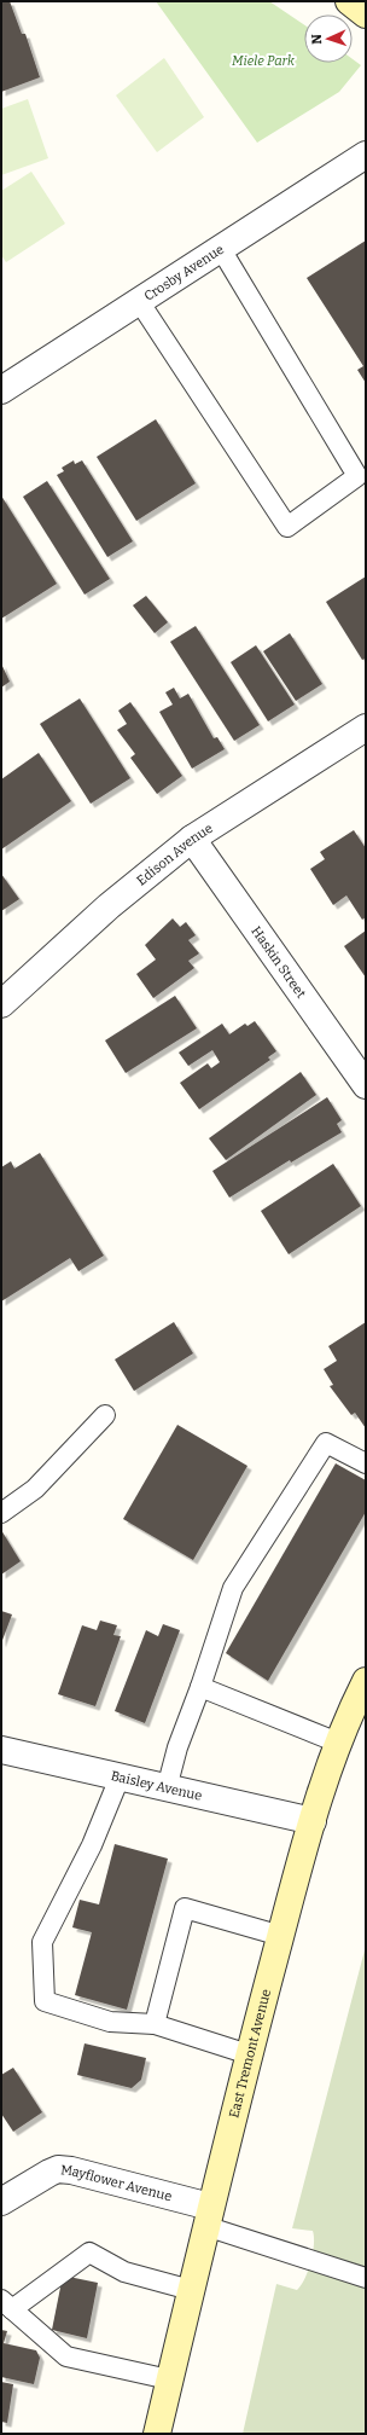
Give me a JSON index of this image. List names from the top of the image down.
{
  "streets": {
    "main road": ["East Tremont Avenue"],
    "street": [
      "Crosby Avenue",
      "Edison Avenue",
      "Haskin Street",
      "Baisley Avenue",
      "Mayflower Avenue"
    ]
  },
  "crossings": [
    ["Edison Avenue", "Haskin Street"],
    ["Baisley Avenue", "East Tremont Avenue"],
    ["East Tremont Avenue", "Mayflower Avenue"]
  ],
  "parks": ["Miele Park"],
  "north": "left"
}
